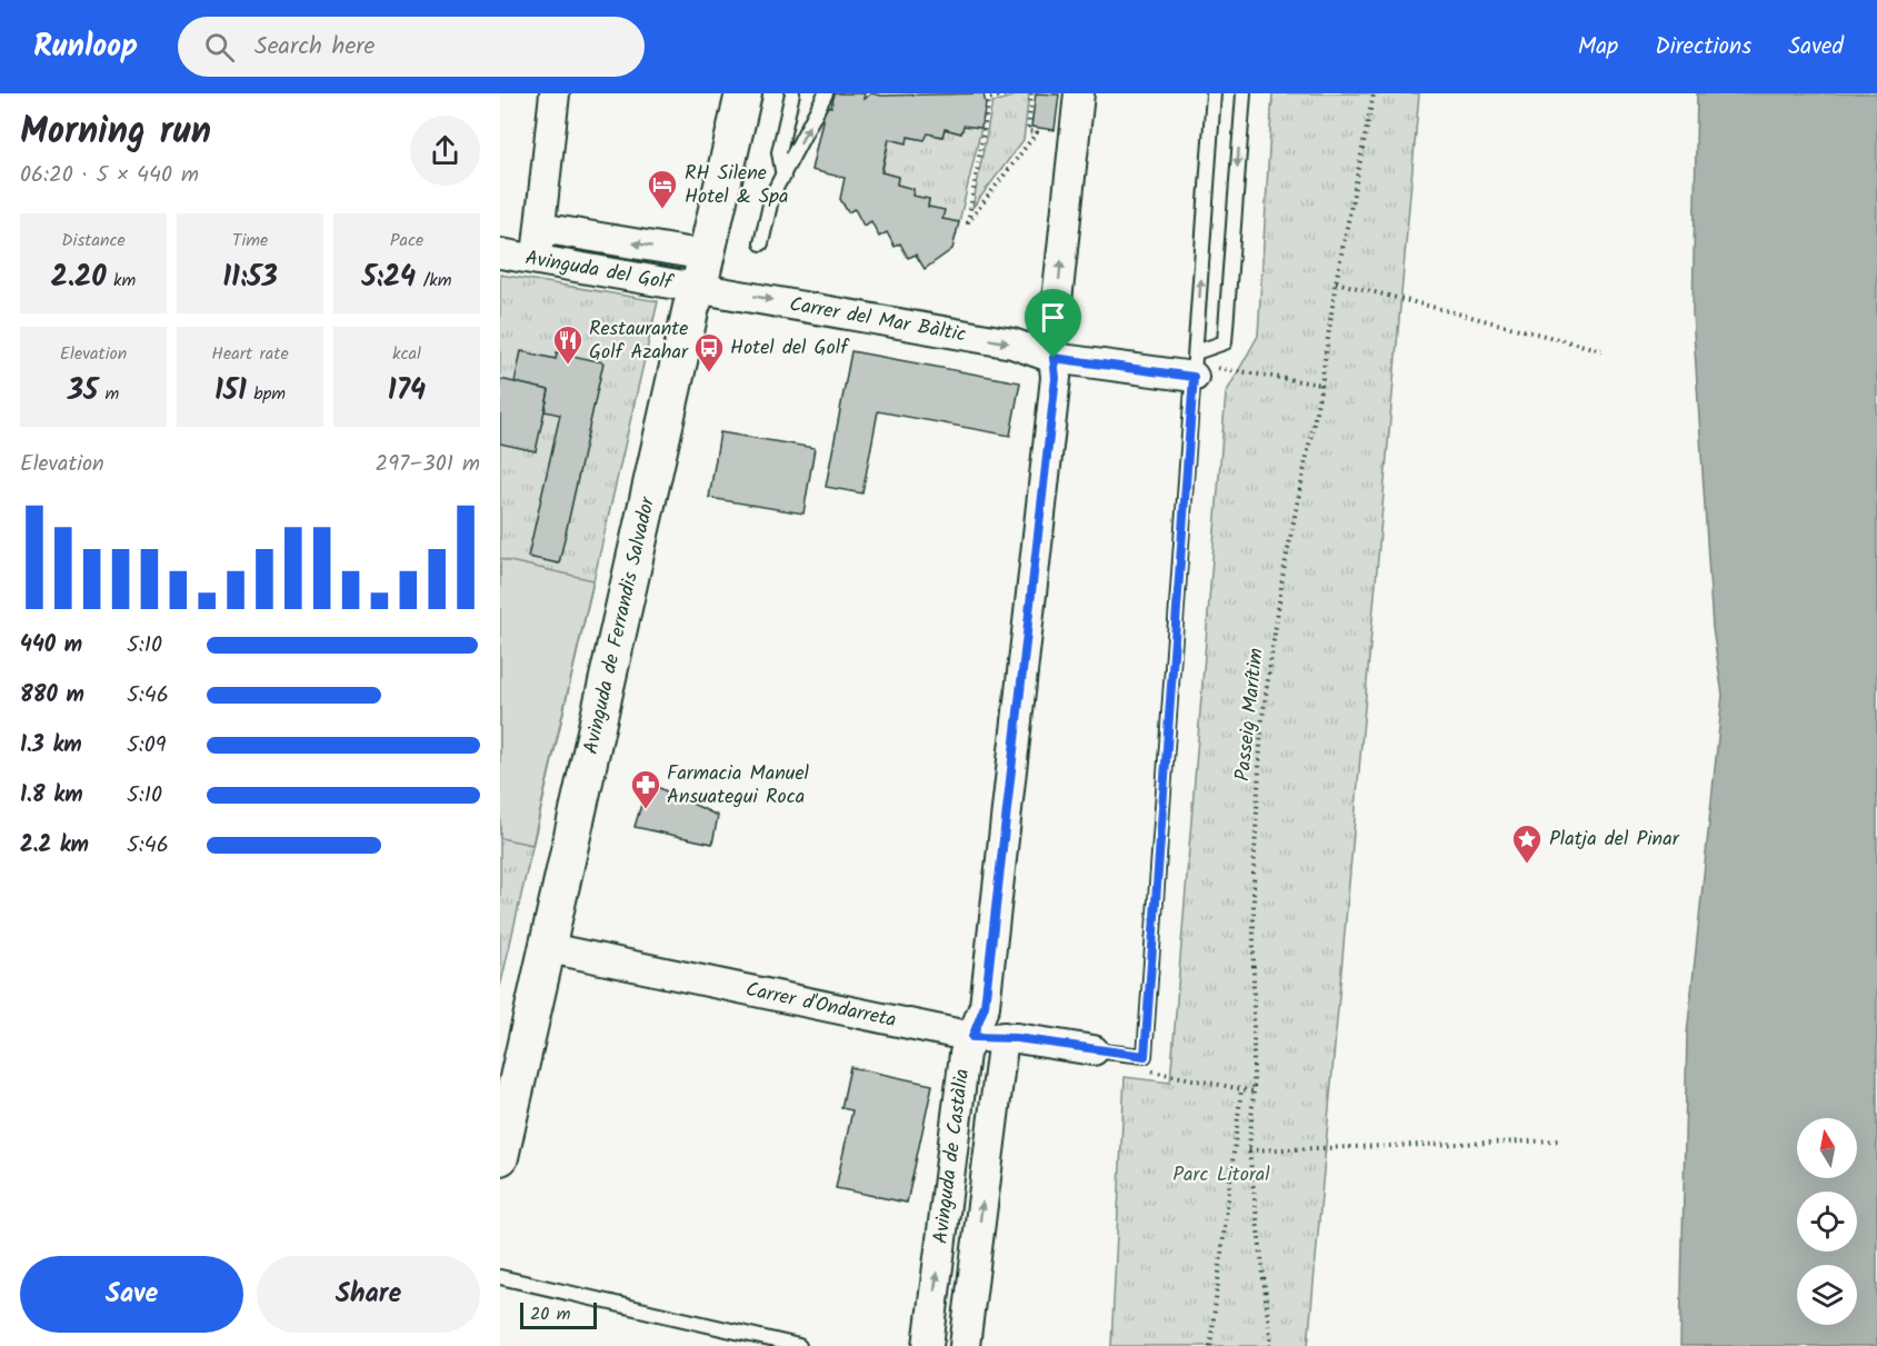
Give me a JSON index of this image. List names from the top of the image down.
{
  "streets": {
    "street": [
      "Avinguda del Golf",
      "Carrer del Mar Bàltic",
      "Avinguda de Ferrandis Salvador",
      "Carrer d'Ondarreta",
      "Avinguda de Castàlia"
    ],
    "path": ["Passeig Marítim"]
  },
  "crossings": [
    ["Avinguda del Golf", "Carrer del Mar Bàltic"],
    ["Avinguda del Golf", "Avinguda de Ferrandis Salvador"],
    ["Carrer del Mar Bàltic", "Avinguda de Ferrandis Salvador"],
    ["Carrer del Mar Bàltic", "Avinguda de Castàlia"],
    ["Avinguda de Ferrandis Salvador", "Carrer d'Ondarreta"],
    ["Carrer d'Ondarreta", "Avinguda de Castàlia"]
  ],
  "one_way": ["Carrer del Mar Bàltic", "Avinguda de Castàlia"],
  "parks": ["Parc Litoral"],
  "places": {
    "hotel": ["RH Silene Hotel & Spa"],
    "restaurant": ["Restaurante Golf Azahar"],
    "bus stop": ["Hotel del Golf"],
    "pharmacy": ["Farmacia Manuel Ansuategui Roca"],
    "place": ["Platja del Pinar"]
  },
  "scale_bar": "20 m",
  "north": "top",
  "page": {
    "header": "Runloop",
    "search": "Search here",
    "nav": ["Map", "Directions", "Saved"],
    "heading": ["Morning run", "06:20 · 5 × 440 m"],
    "stats": [
      ["Distance", "2.20 km"],
      ["Time", "11:53"],
      ["Pace", "5:24 /km"],
      ["Elevation", "35 m"],
      ["Heart rate", "151 bpm"],
      ["kcal", "174"]
    ],
    "chart": ["Elevation", "297–301 m"],
    "list": [
      {
        "name": "440 m",
        "note": "5:10"
      },
      {
        "name": "880 m",
        "note": "5:46"
      },
      {
        "name": "1.3 km",
        "note": "5:09"
      },
      {
        "name": "1.8 km",
        "note": "5:10"
      },
      {
        "name": "2.2 km",
        "note": "5:46"
      }
    ],
    "buttons": ["Save", "Share"],
    "scale": "20 m"
  }
}
